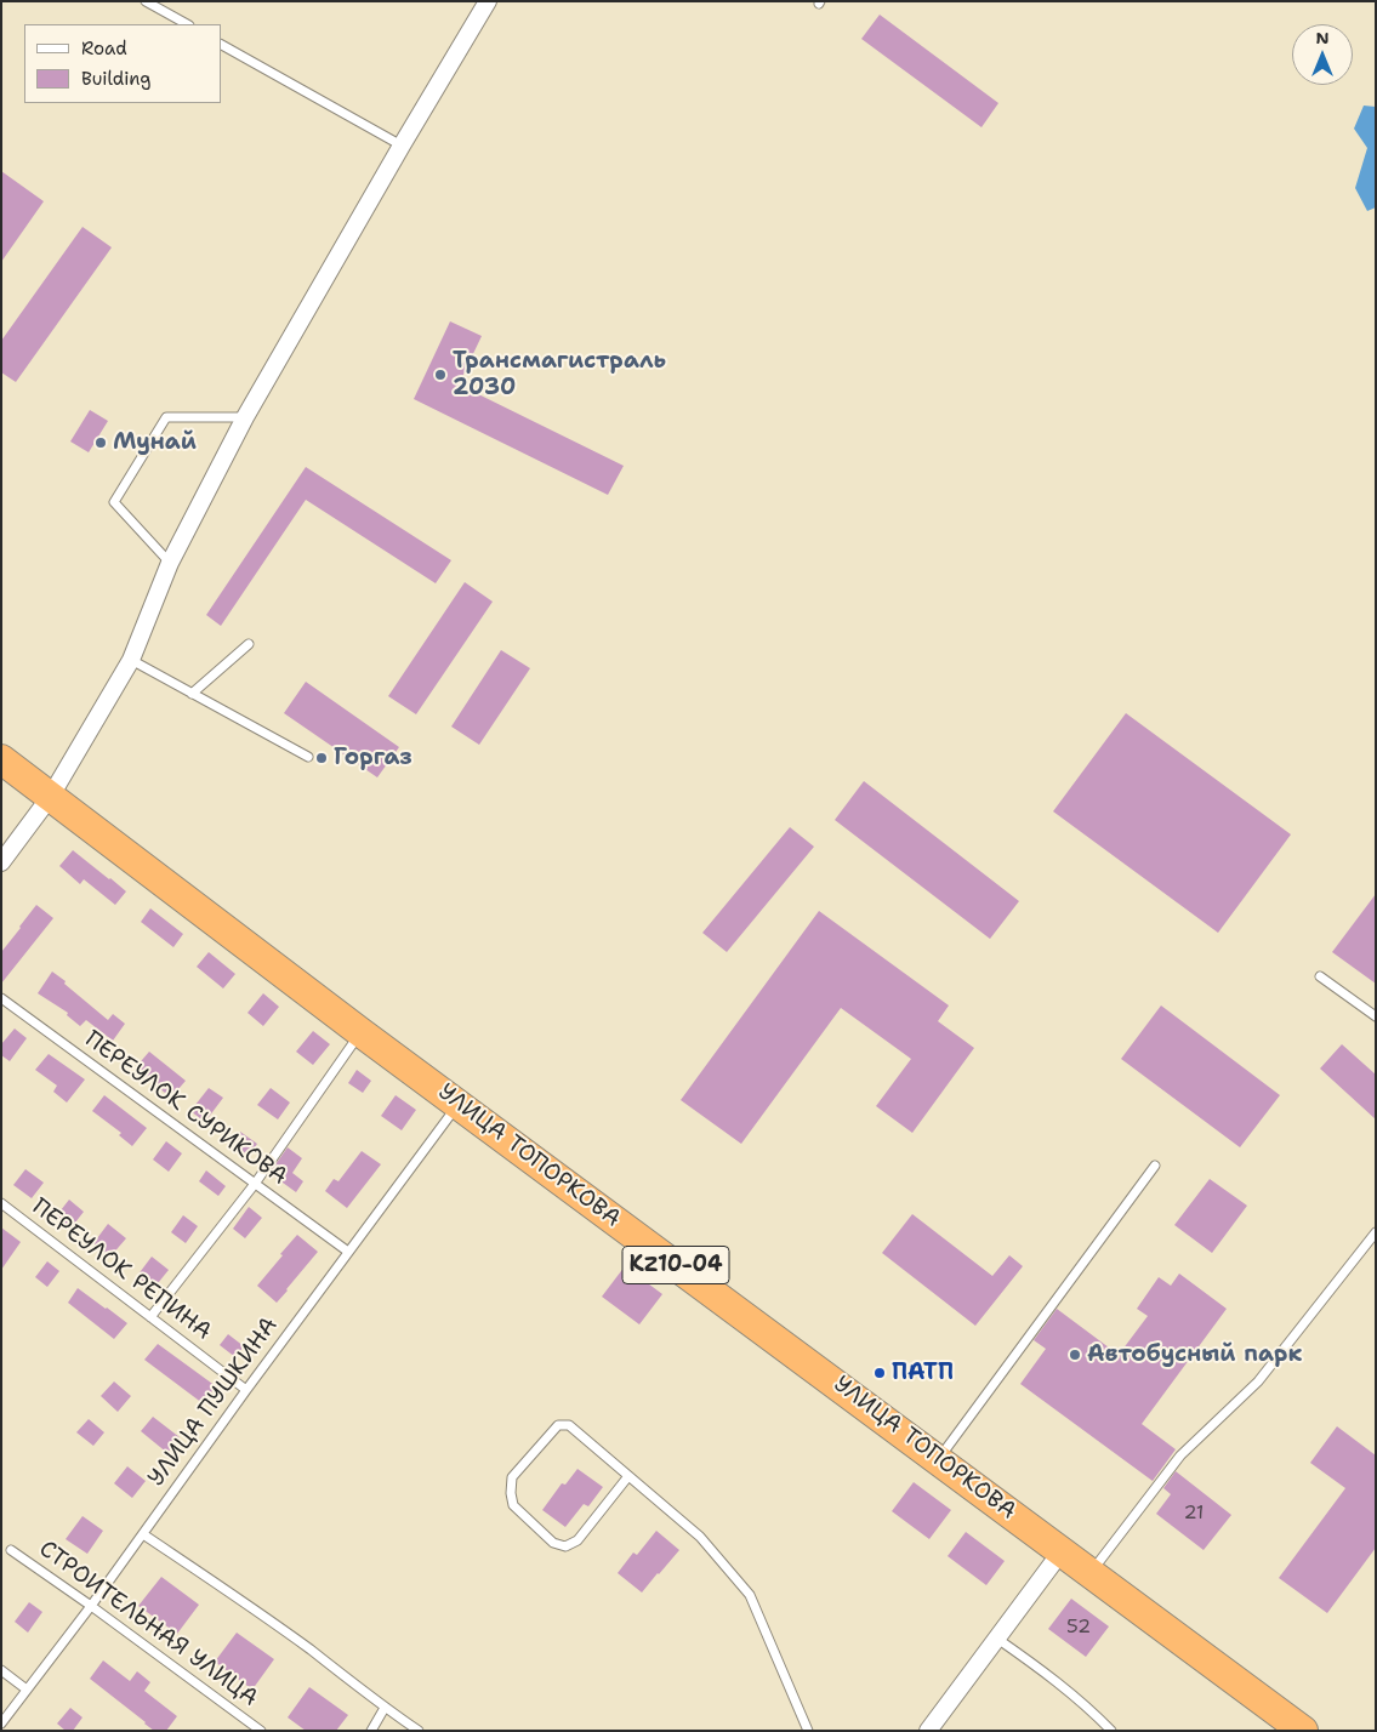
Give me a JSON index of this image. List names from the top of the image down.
{
  "streets": {
    "highway": ["УЛИЦА ТОПОРКОВА", "KZ10-04"],
    "lane": [
      "ПЕРЕУЛОК СУРИКОВА",
      "ПЕРЕУЛОК РЕПИНА",
      "УЛИЦА ПУШКИНА",
      "СТРОИТЕЛЬНАЯ УЛИЦА"
    ]
  },
  "crossings": [
    ["ПЕРЕУЛОК СУРИКОВА", "УЛИЦА ПУШКИНА"],
    ["УЛИЦА ТОПОРКОВА", "KZ10-04"],
    ["УЛИЦА ТОПОРКОВА", "УЛИЦА ПУШКИНА"],
    ["ПЕРЕУЛОК РЕПИНА", "УЛИЦА ПУШКИНА"],
    ["УЛИЦА ПУШКИНА", "СТРОИТЕЛЬНАЯ УЛИЦА"]
  ],
  "places": [
    "Трансмагистраль 2030",
    "Мунай",
    "Горгаз",
    "Автобусный парк",
    "ПАТП"
  ],
  "house_numbers": ["21", "52"],
  "legend": ["Road", "Building"],
  "north": "top"
}
